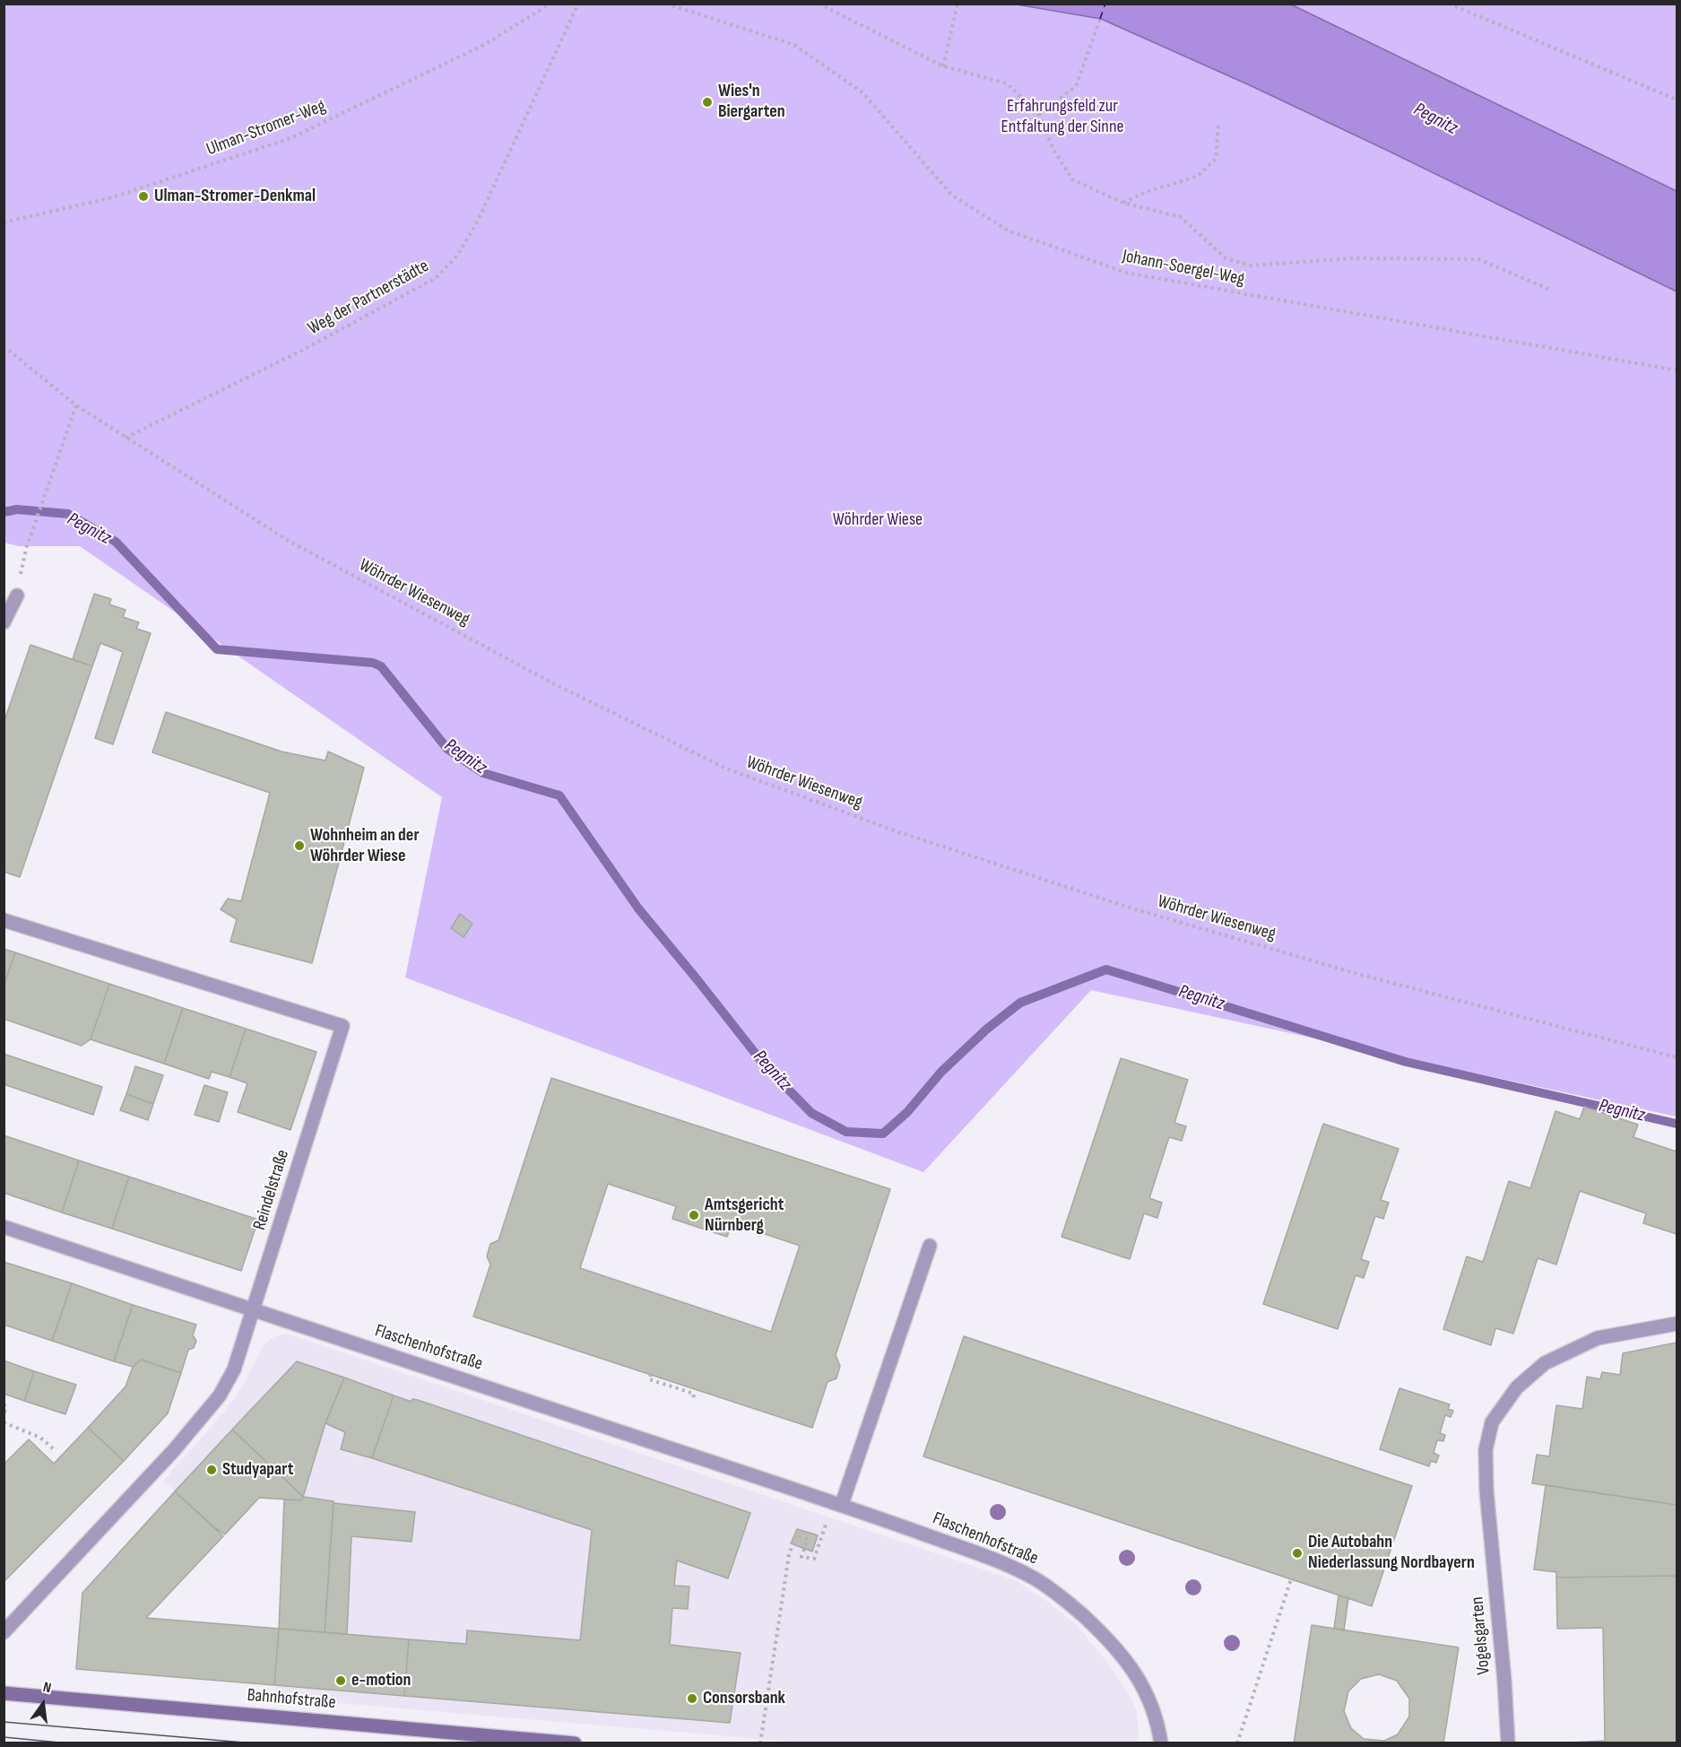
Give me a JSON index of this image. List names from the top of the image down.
{
  "streets": {
    "main road": ["Bahnhofstraße"],
    "street": ["Reindelstraße", "Flaschenhofstraße", "Vogelsgarten"],
    "path": [
      "Ulman-Stromer-Weg",
      "Johann-Soergel-Weg",
      "Weg der Partnerstädte",
      "Wöhrder Wiesenweg"
    ]
  },
  "crossings": [
    ["Weg der Partnerstädte", "Wöhrder Wiesenweg"],
    ["Reindelstraße", "Flaschenhofstraße"]
  ],
  "water": ["Pegnitz"],
  "parks": ["Erfahrungsfeld zur Entfaltung der Sinne", "Wöhrder Wiese"],
  "places": [
    "Wies'n Biergarten",
    "Ulman-Stromer-Denkmal",
    "Wohnheim an der Wöhrder Wiese",
    "Amtsgericht Nürnberg",
    "Studyapart",
    "Die Autobahn Niederlassung Nordbayern",
    "e-motion",
    "Consorsbank"
  ],
  "north": "top"
}
